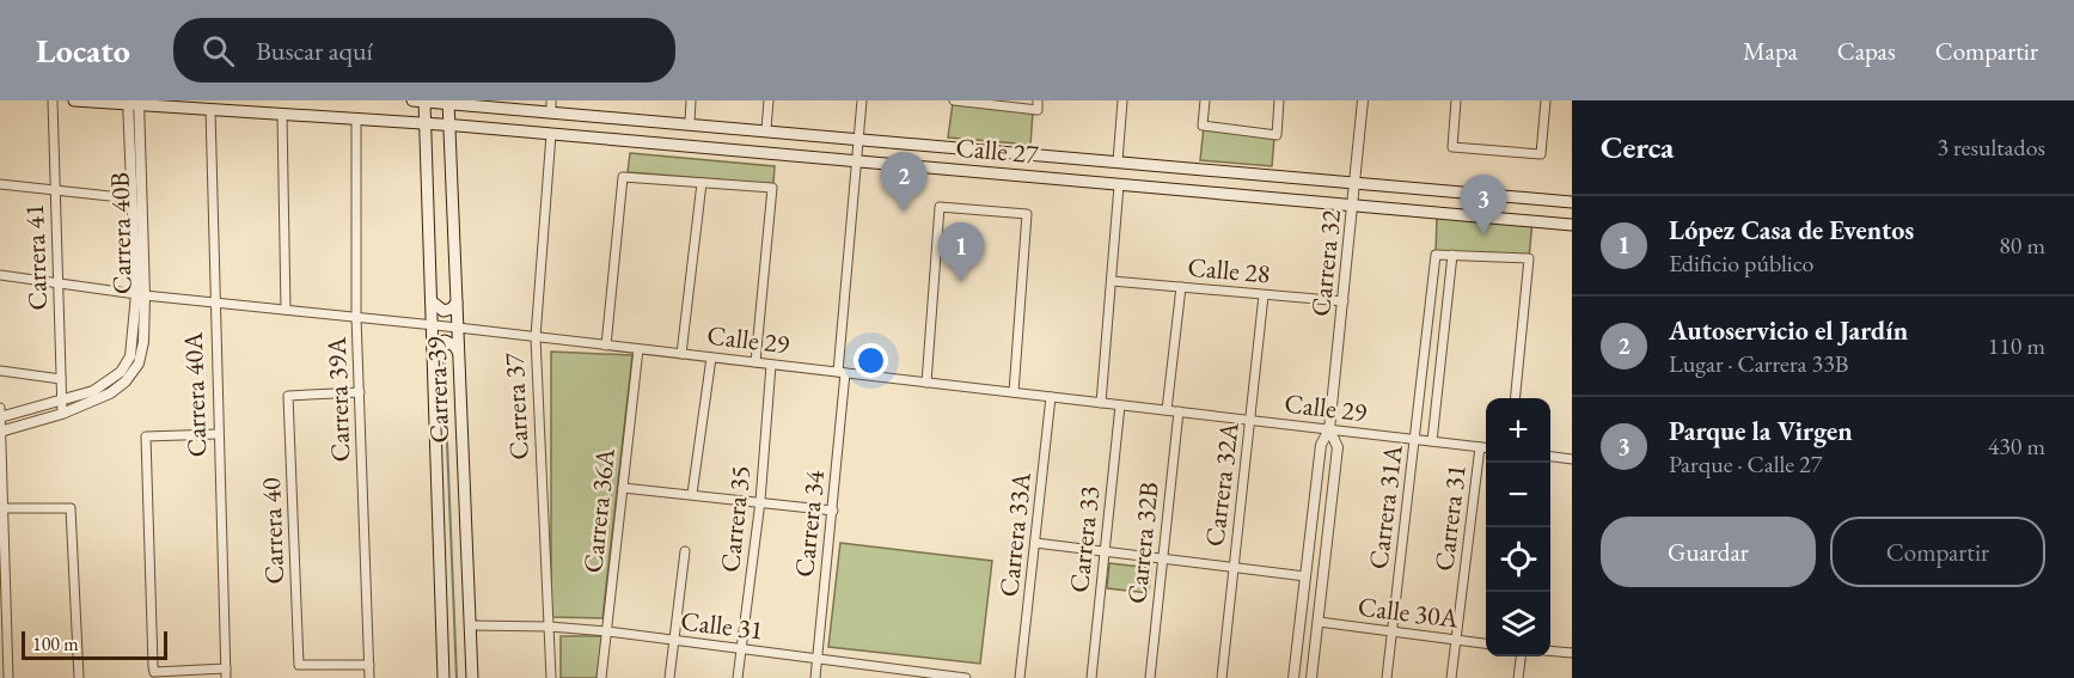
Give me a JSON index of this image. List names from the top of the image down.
{
  "streets": {
    "main road": ["Calle 27", "Carrera 39"],
    "street": [
      "Carrera 40B",
      "Carrera 41",
      "Carrera 32",
      "Calle 28",
      "Calle 29",
      "Carrera 40A",
      "Carrera 39A",
      "Carrera 37",
      "Carrera 32A",
      "Carrera 31A",
      "Carrera 36A",
      "Carrera 31",
      "Carrera 35",
      "Carrera 34",
      "Carrera 40",
      "Carrera 33A",
      "Carrera 33",
      "Carrera 32B",
      "Calle 30A",
      "Calle 31"
    ]
  },
  "crossings": [
    ["Calle 27", "Carrera 40B"],
    ["Calle 27", "Carrera 32"],
    ["Calle 27", "Carrera 39"],
    ["Calle 27", "Carrera 40A"],
    ["Calle 27", "Carrera 39A"],
    ["Calle 27", "Carrera 37"],
    ["Calle 27", "Carrera 34"],
    ["Carrera 40B", "Calle 29"],
    ["Carrera 41", "Calle 29"],
    ["Carrera 32", "Calle 28"],
    ["Carrera 32", "Calle 29"],
    ["Carrera 32", "Calle 30A"],
    ["Calle 28", "Carrera 32A"],
    ["Calle 29", "Carrera 39"],
    ["Calle 29", "Carrera 40A"],
    ["Calle 29", "Carrera 39A"],
    ["Calle 29", "Carrera 37"],
    ["Calle 29", "Carrera 32A"],
    ["Calle 29", "Carrera 31A"],
    ["Calle 29", "Carrera 36A"],
    ["Calle 29", "Carrera 31"],
    ["Calle 29", "Carrera 35"],
    ["Calle 29", "Carrera 34"],
    ["Calle 29", "Carrera 33A"],
    ["Calle 29", "Carrera 33"],
    ["Calle 29", "Carrera 32B"],
    ["Carrera 39", "Calle 31"],
    ["Carrera 39A", "Carrera 40"],
    ["Carrera 37", "Calle 31"],
    ["Carrera 31A", "Calle 30A"],
    ["Carrera 36A", "Calle 31"],
    ["Carrera 31", "Calle 30A"],
    ["Carrera 35", "Calle 31"],
    ["Carrera 34", "Calle 31"]
  ],
  "scale_bar": "100 m",
  "page": {
    "header": "Locato",
    "search": "Buscar aquí",
    "nav": ["Mapa", "Capas", "Compartir"],
    "heading": ["Cerca", "3 resultados"],
    "pins": ["2", "3", "1"],
    "list": [
      {
        "mark": "1",
        "name": "López Casa de Eventos",
        "note": "Edificio público",
        "value": "80 m"
      },
      {
        "mark": "2",
        "name": "Autoservicio el Jardín",
        "note": "Lugar · Carrera 33B",
        "value": "110 m"
      },
      {
        "mark": "3",
        "name": "Parque la Virgen",
        "note": "Parque · Calle 27",
        "value": "430 m"
      }
    ],
    "map_buttons": ["+", "−"],
    "buttons": ["Guardar", "Compartir"],
    "scale": "100 m"
  }
}
